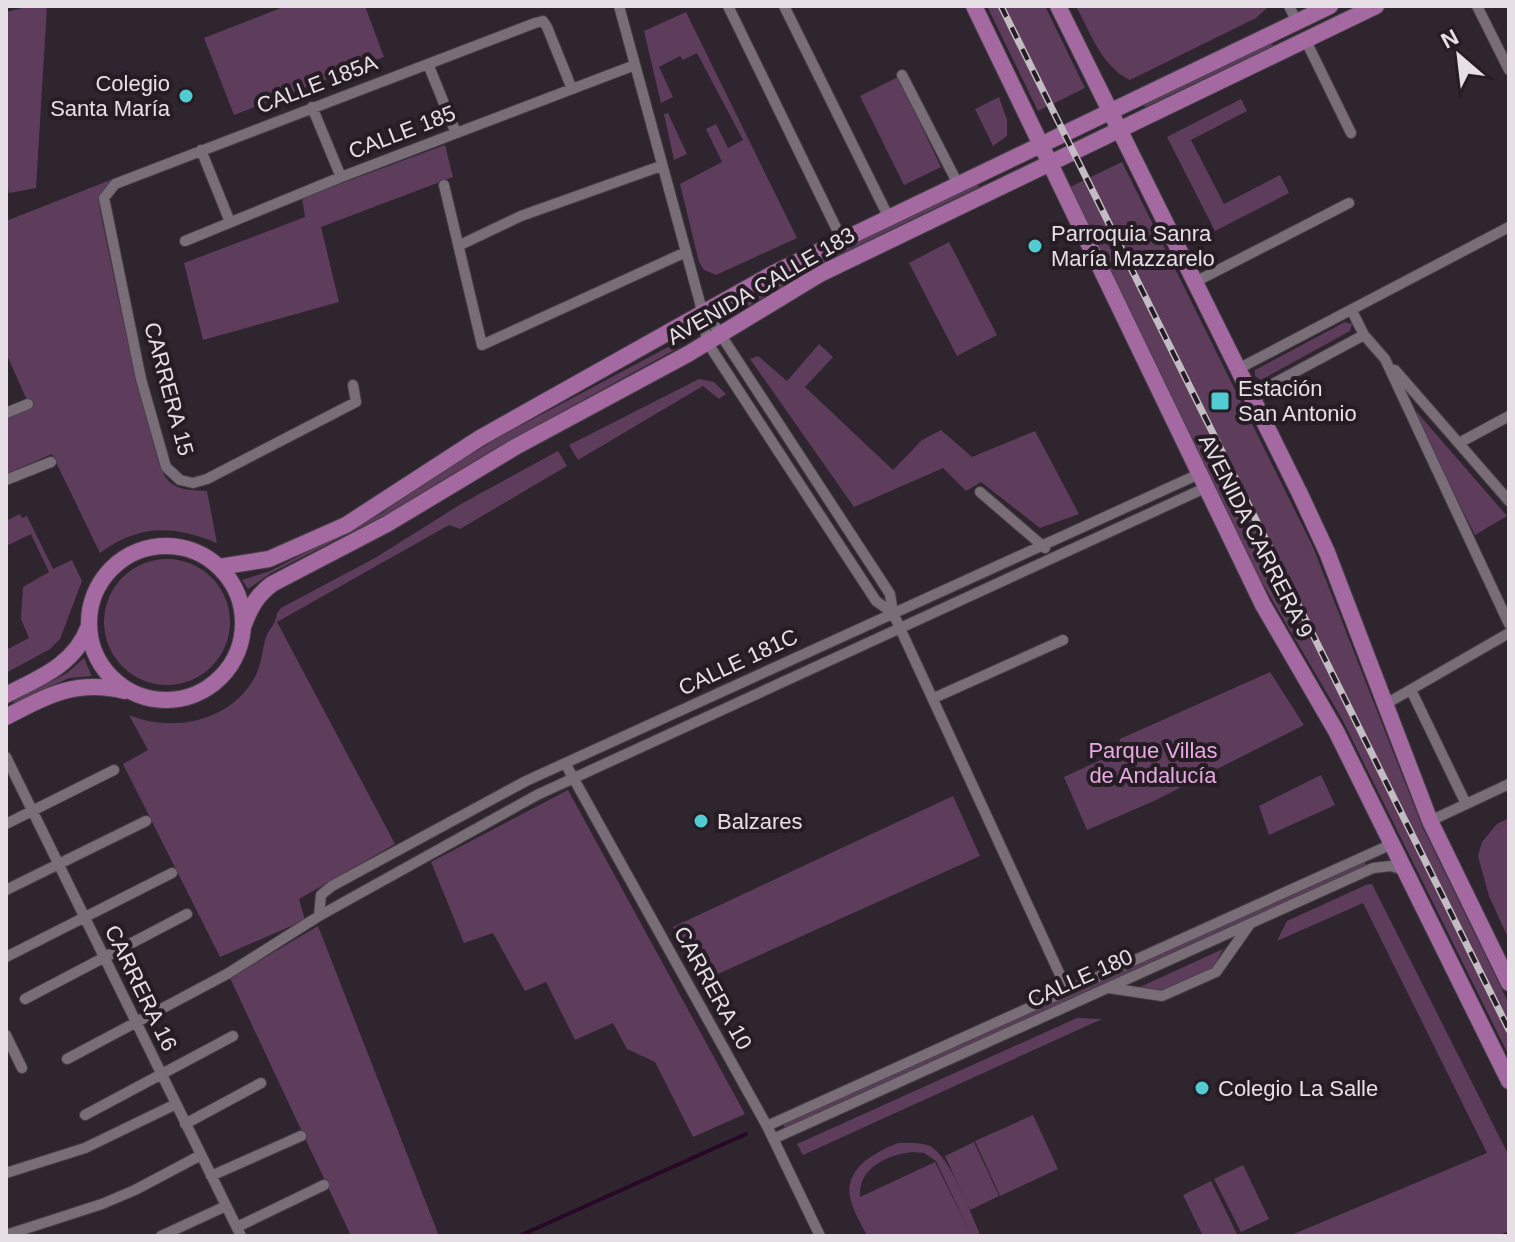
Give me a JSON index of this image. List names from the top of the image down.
{
  "streets": {
    "main road": ["AVENIDA CALLE 183", "AVENIDA CARRERA 9"],
    "street": [
      "CALLE 185A",
      "CALLE 185",
      "CARRERA 15",
      "CALLE 181C",
      "CALLE 180",
      "CARRERA 16",
      "CARRERA 10"
    ]
  },
  "crossings": [
    ["CALLE 185A", "CALLE 185"],
    ["CALLE 185A", "CARRERA 15"],
    ["AVENIDA CALLE 183", "AVENIDA CARRERA 9"],
    ["AVENIDA CARRERA 9", "CALLE 181C"],
    ["AVENIDA CARRERA 9", "CALLE 180"],
    ["CALLE 181C", "CARRERA 16"],
    ["CALLE 181C", "CARRERA 10"],
    ["CALLE 180", "CARRERA 10"]
  ],
  "parks": ["Parque Villas de Andalucía"],
  "places": {
    "other": [
      "Colegio Santa María",
      "Parroquia Sanra María Mazzarelo",
      "Balzares",
      "Colegio La Salle"
    ],
    "transit": ["Estación San Antonio"]
  },
  "north": "top left"
}
